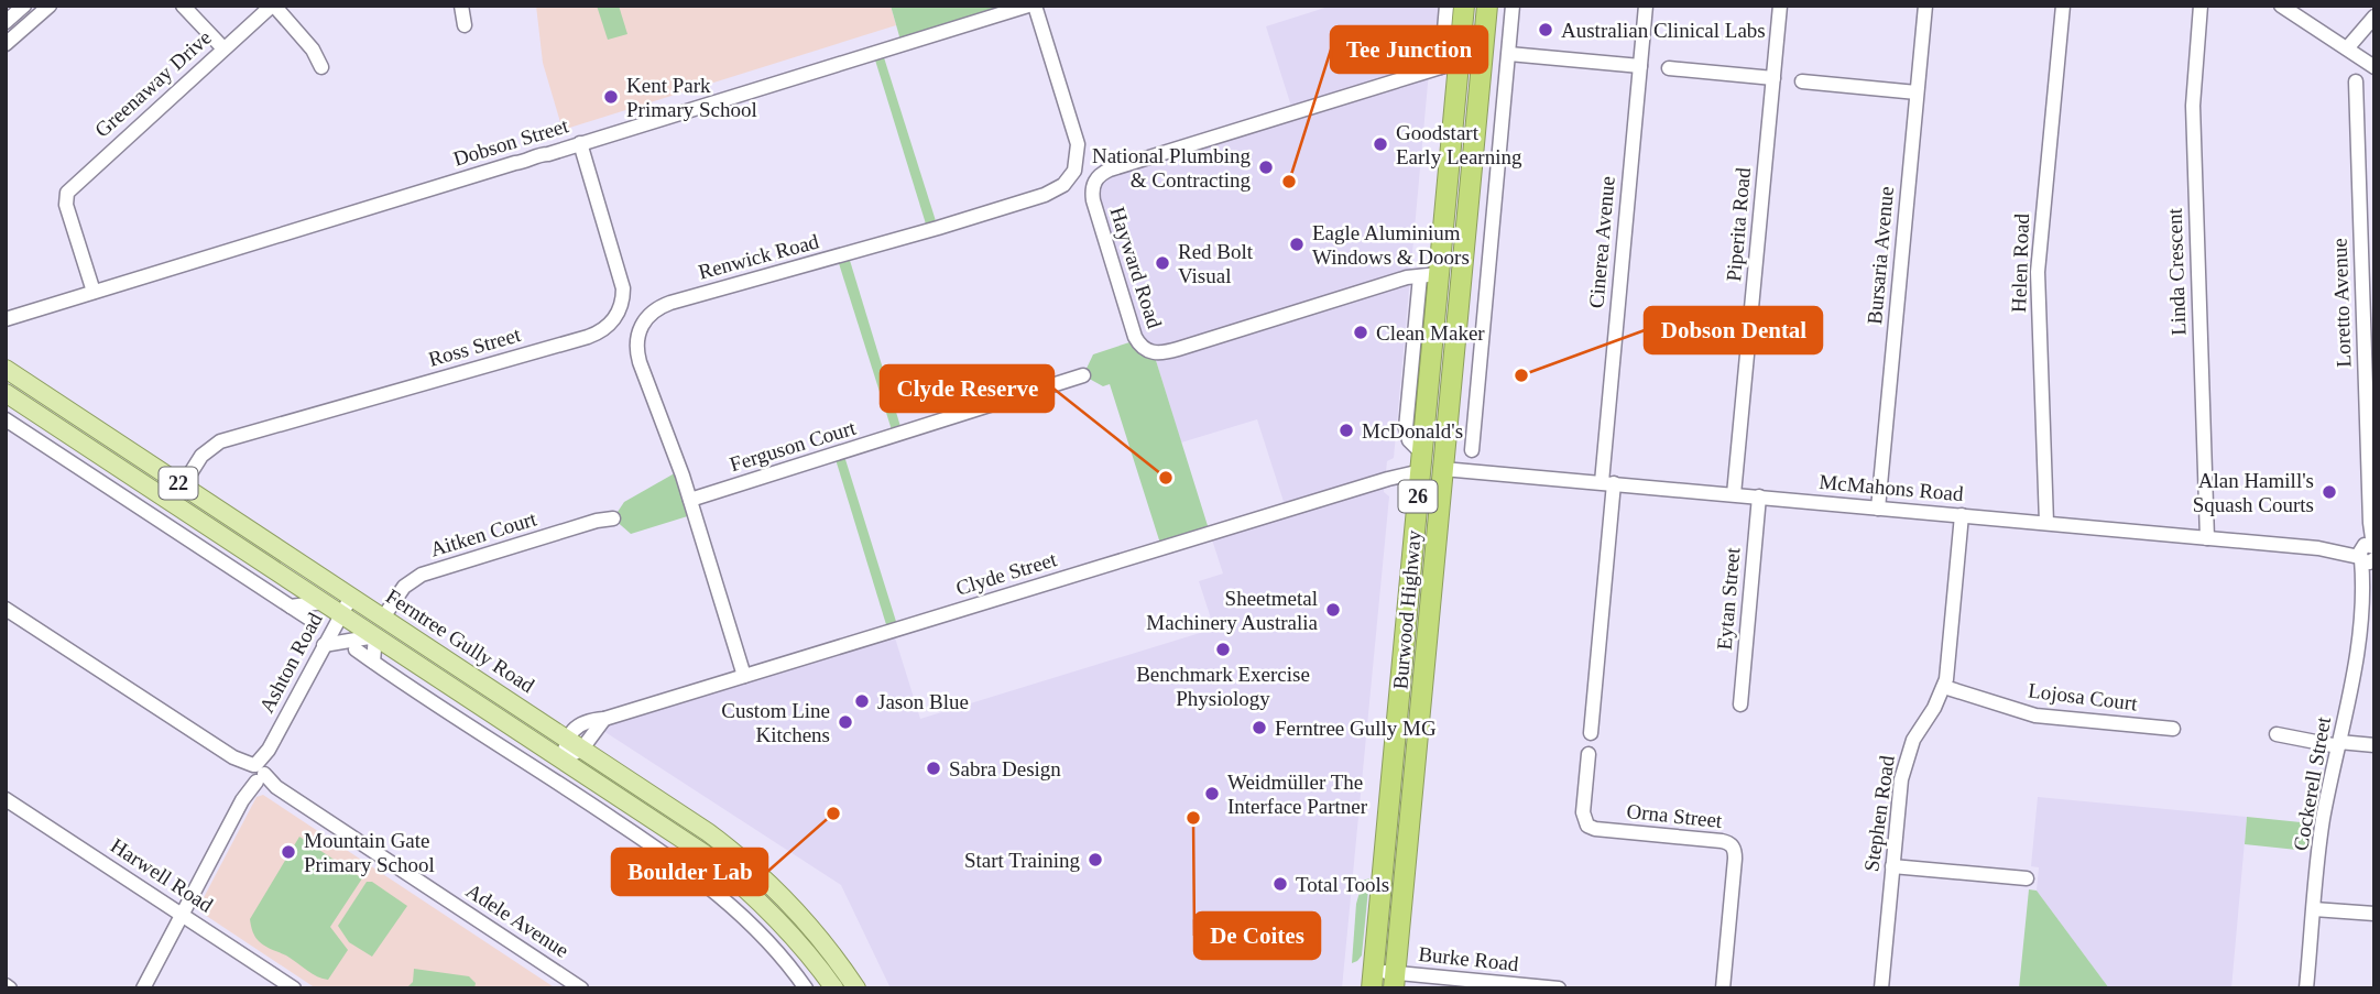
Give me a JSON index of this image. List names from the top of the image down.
{
  "streets": {
    "highway": ["26", "Burwood Highway"],
    "main road": ["22", "Ferntree Gully Road"],
    "street": [
      "Greenaway Drive",
      "Dobson Street",
      "Piperita Road",
      "Cinerea Avenue",
      "Bursaria Avenue",
      "Renwick Road",
      "Helen Road",
      "Hayward Road",
      "Linda Crescent",
      "Loretto Avenue",
      "Ross Street",
      "Ferguson Court",
      "McMahons Road",
      "Aitken Court",
      "Clyde Street",
      "Eytan Street",
      "Ashton Road",
      "Lojosa Court",
      "Cockerell Street",
      "Stephen Road",
      "Orna Street",
      "Harwell Road",
      "Adele Avenue",
      "Burke Road"
    ]
  },
  "crossings": [
    ["Greenaway Drive", "Dobson Street"],
    ["Dobson Street", "Ross Street"],
    ["Piperita Road", "McMahons Road"],
    ["Cinerea Avenue", "McMahons Road"],
    ["Bursaria Avenue", "McMahons Road"],
    ["Renwick Road", "Ferguson Court"],
    ["Renwick Road", "Clyde Street"],
    ["Helen Road", "McMahons Road"],
    ["Hayward Road", "Burwood Highway"],
    ["Linda Crescent", "McMahons Road"],
    ["Loretto Avenue", "McMahons Road"],
    ["Loretto Avenue", "Cockerell Street"],
    ["Ross Street", "Ferntree Gully Road"],
    ["McMahons Road", "Eytan Street"],
    ["McMahons Road", "Burwood Highway"],
    ["McMahons Road", "Cockerell Street"],
    ["McMahons Road", "Stephen Road"],
    ["Aitken Court", "Ferntree Gully Road"],
    ["Clyde Street", "Burwood Highway"],
    ["Clyde Street", "Ferntree Gully Road"],
    ["Burwood Highway", "Burke Road"],
    ["Ferntree Gully Road", "Ashton Road"],
    ["Ashton Road", "Harwell Road"],
    ["Ashton Road", "Adele Avenue"],
    ["Lojosa Court", "Stephen Road"]
  ],
  "places": [
    "Australian Clinical Labs",
    "Kent Park Primary School",
    "Goodstart Early Learning",
    "National Plumbing & Contracting",
    "Tee Junction",
    "Eagle Aluminium Windows & Doors",
    "Red Bolt Visual",
    "Clean Maker",
    "Dobson Dental",
    "McDonald's",
    "Clyde Reserve",
    "Alan Hamill's Squash Courts",
    "Sheetmetal Machinery Australia",
    "Benchmark Exercise Physiology",
    "Jason Blue",
    "Custom Line Kitchens",
    "Ferntree Gully MG",
    "Sabra Design",
    "Weidmüller The Interface Partner",
    "Boulder Lab",
    "De Coites",
    "Mountain Gate Primary School",
    "Start Training",
    "Total Tools"
  ]
}
